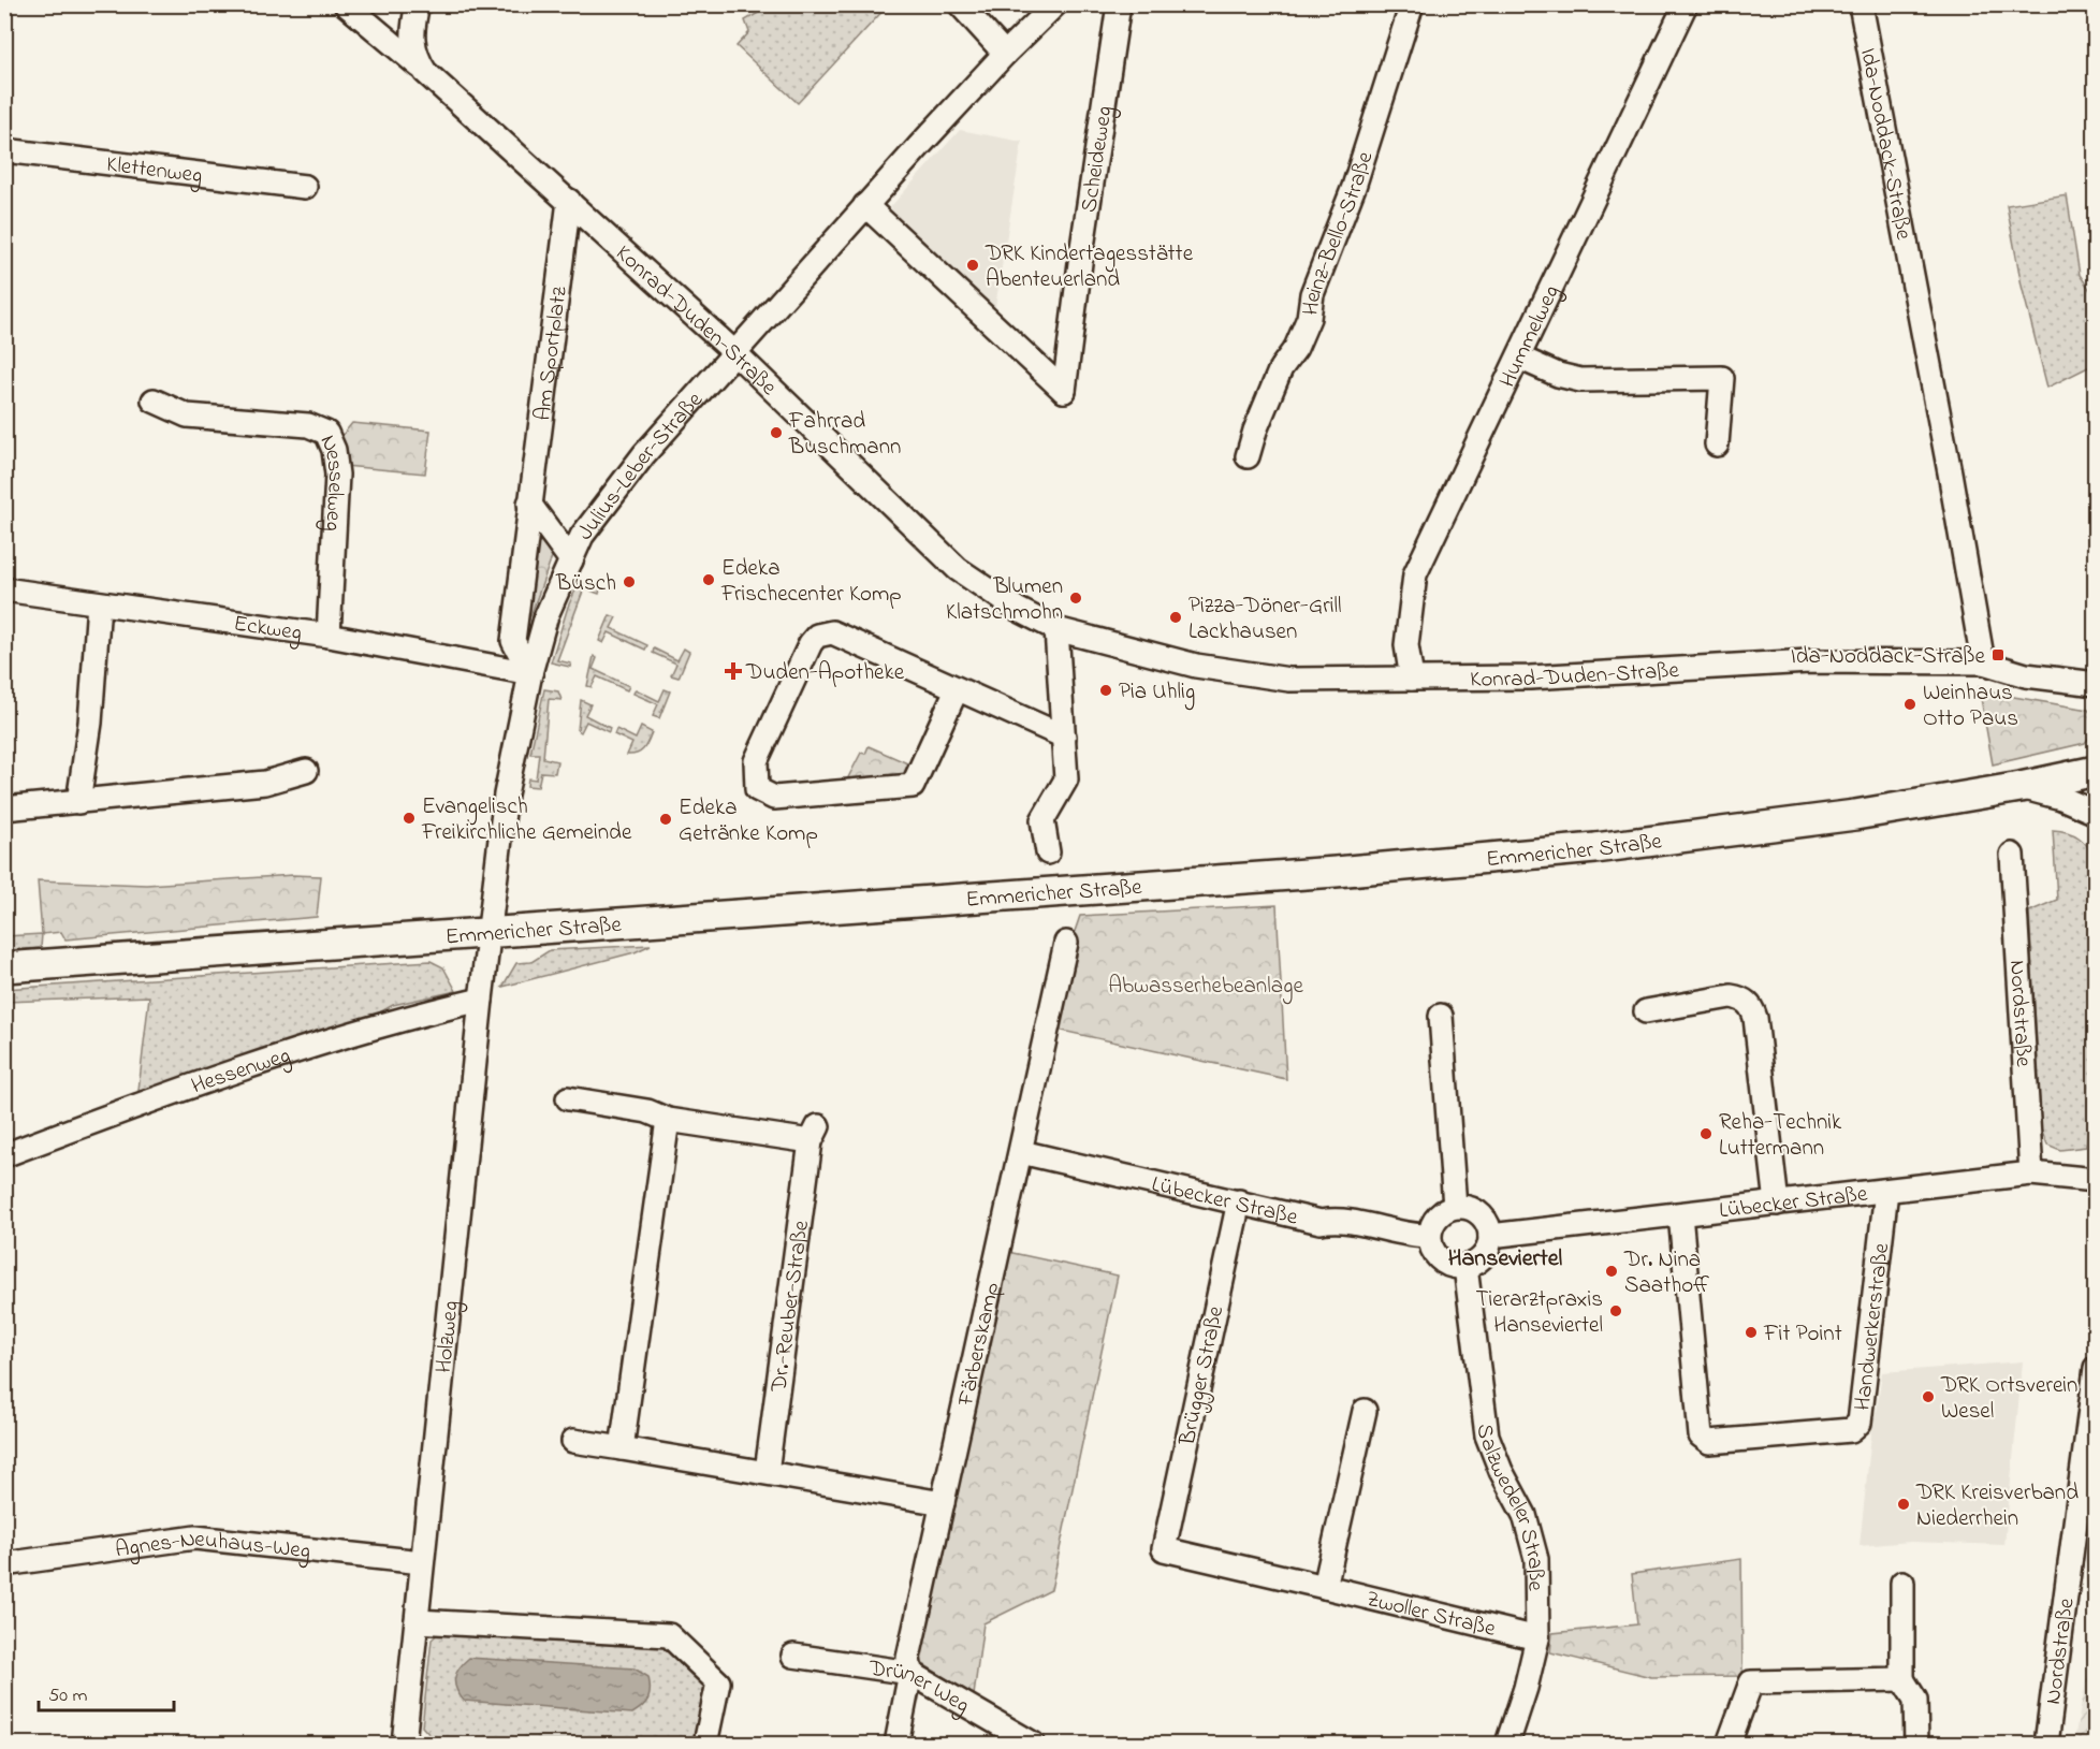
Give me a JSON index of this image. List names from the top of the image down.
{
  "streets": {
    "main road": ["Emmericher Straße"],
    "street": [
      "Ida-Noddack-Straße",
      "Scheideweg",
      "Klettenweg",
      "Heinz-Bello-Straße",
      "Konrad-Duden-Straße",
      "Hummelweg",
      "Am Sportplatz",
      "Julius-Leber-Straße",
      "Nesselweg",
      "Eckweg",
      "Nordstraße",
      "Hessenweg",
      "Lübecker Straße",
      "Dr.-Reuber-Straße",
      "Handwerkerstraße",
      "Holzweg",
      "Färberskamp",
      "Brügger Straße",
      "Salzwedeler Straße",
      "Agnes-Neuhaus-Weg",
      "Zwoller Straße",
      "Drüner Weg"
    ]
  },
  "crossings": [
    ["Ida-Noddack-Straße", "Konrad-Duden-Straße"],
    ["Scheideweg", "Julius-Leber-Straße"],
    ["Konrad-Duden-Straße", "Hummelweg"],
    ["Konrad-Duden-Straße", "Am Sportplatz"],
    ["Konrad-Duden-Straße", "Julius-Leber-Straße"],
    ["Am Sportplatz", "Julius-Leber-Straße"],
    ["Am Sportplatz", "Eckweg"],
    ["Julius-Leber-Straße", "Eckweg"],
    ["Julius-Leber-Straße", "Emmericher Straße"],
    ["Julius-Leber-Straße", "Holzweg"],
    ["Nesselweg", "Eckweg"],
    ["Emmericher Straße", "Holzweg"],
    ["Nordstraße", "Lübecker Straße"],
    ["Hessenweg", "Holzweg"],
    ["Lübecker Straße", "Handwerkerstraße"],
    ["Lübecker Straße", "Färberskamp"],
    ["Lübecker Straße", "Brügger Straße"],
    ["Lübecker Straße", "Salzwedeler Straße"],
    ["Holzweg", "Agnes-Neuhaus-Weg"],
    ["Färberskamp", "Drüner Weg"],
    ["Brügger Straße", "Zwoller Straße"],
    ["Salzwedeler Straße", "Zwoller Straße"]
  ],
  "districts": ["Hanseviertel"],
  "parks": ["Abwasserhebeanlage"],
  "places": {
    "other": [
      "DRK Kindertagesstätte Abenteuerland",
      "Fahrrad Buschmann",
      "Edeka Frischecenter Komp",
      "Büsch",
      "Blumen Klatschmohn",
      "Pizza-Döner-Grill Lackhausen",
      "Pia Uhlig",
      "Weinhaus Otto Paus",
      "Evangelisch Freikirchliche Gemeinde",
      "Edeka Getränke Komp",
      "Reha-Technik Luttermann",
      "Dr. Nina Saathoff",
      "Tierarztpraxis Hanseviertel",
      "Fit Point",
      "DRK Ortsverein Wesel",
      "DRK Kreisverband Niederrhein"
    ],
    "transit": ["Ida-Noddack-Straße"],
    "health": ["Duden-Apotheke"]
  },
  "scale_bar": "50 m"
}
